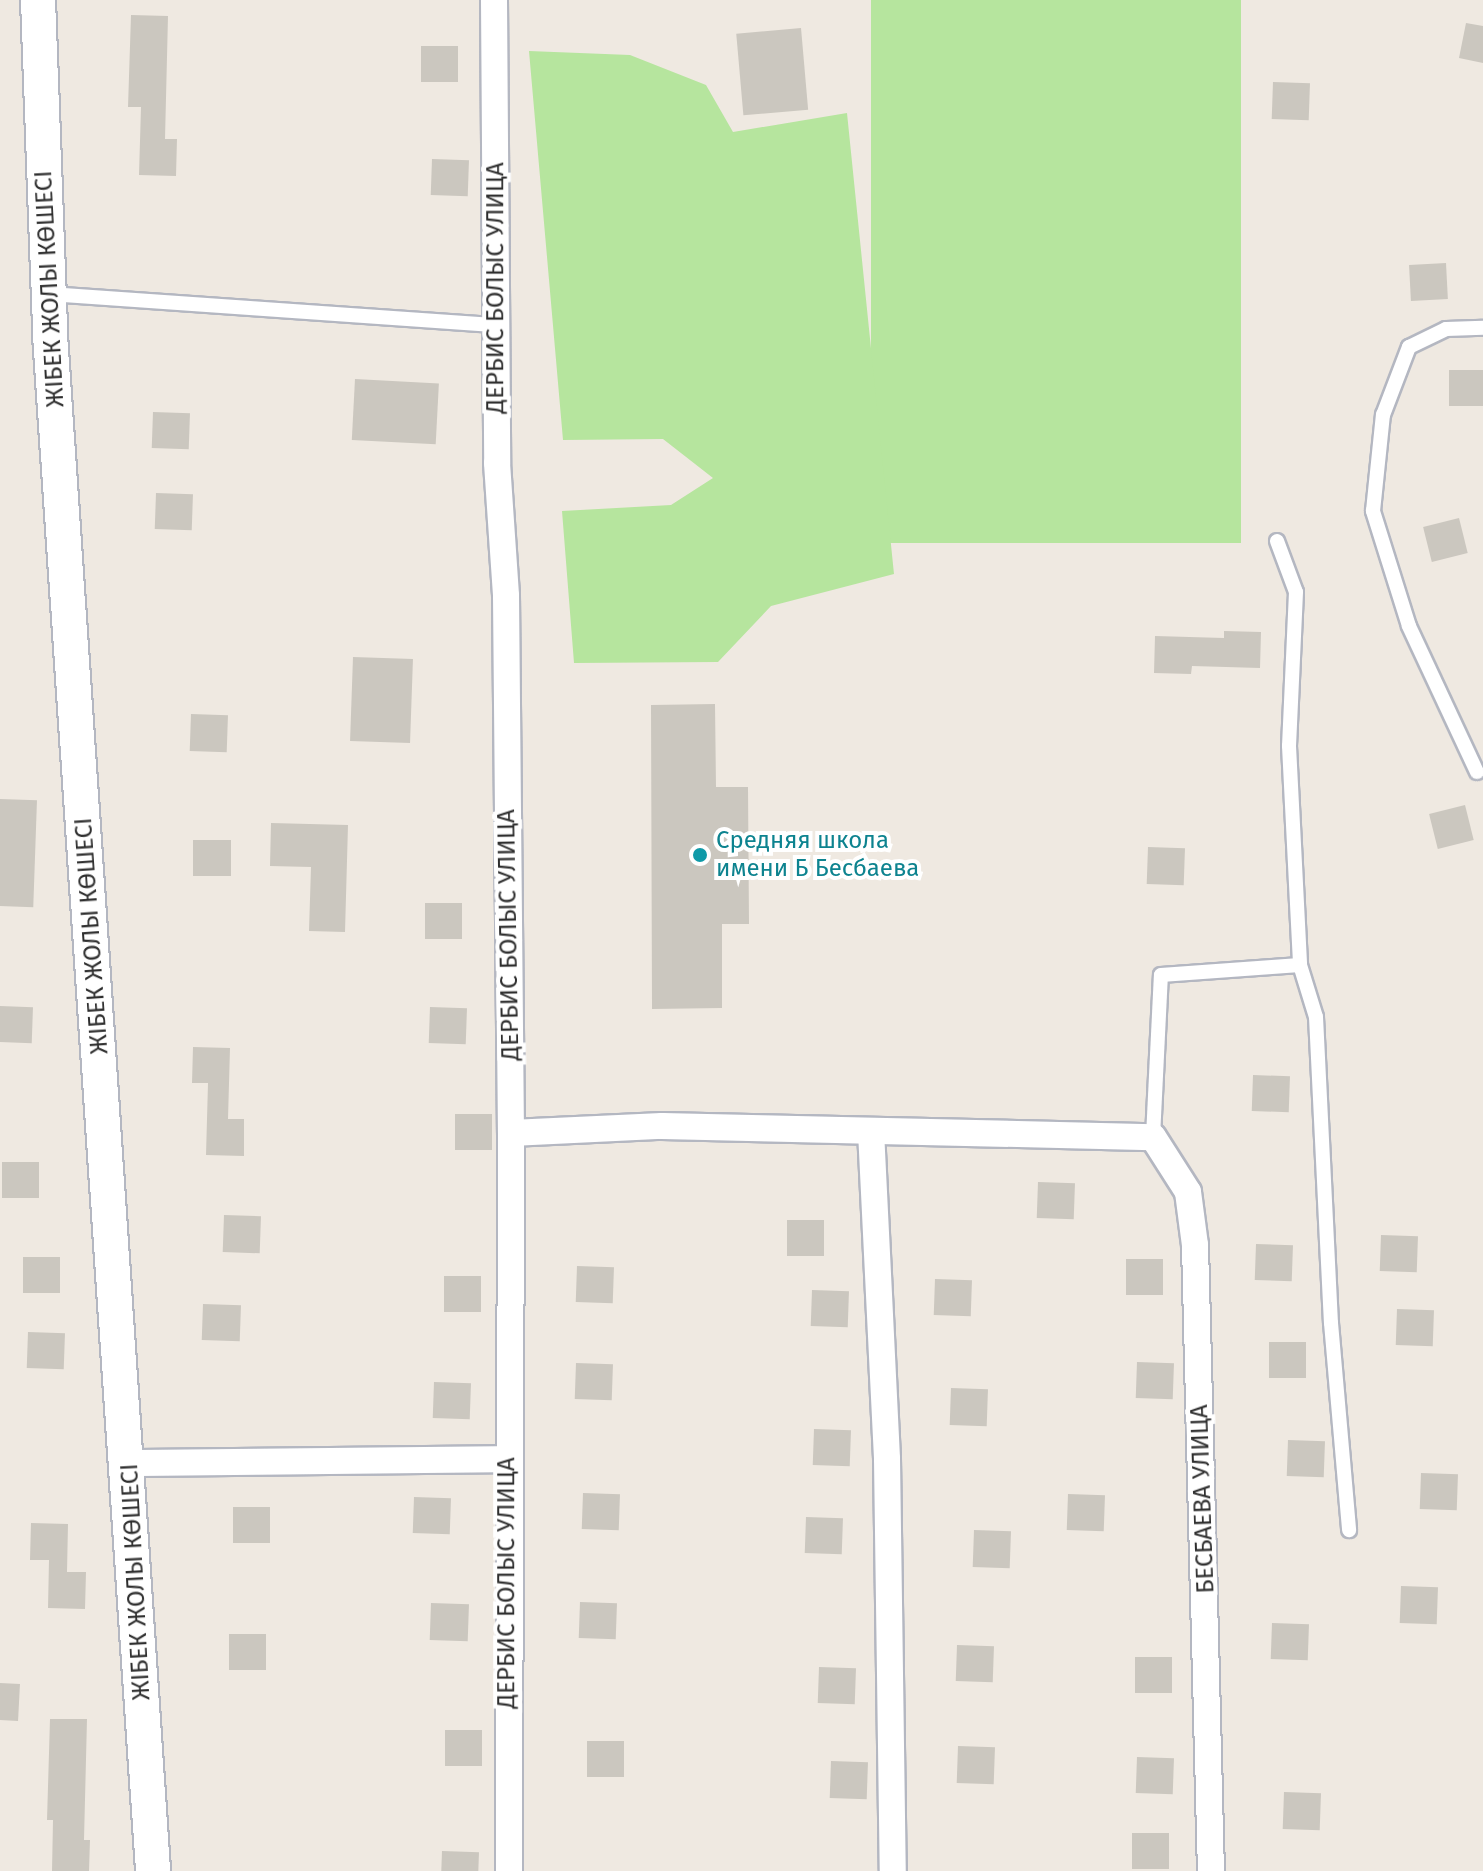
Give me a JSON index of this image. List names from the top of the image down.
{
  "streets": {
    "street": ["ДЕРБИС БОЛЫС УЛИЦА", "ЖІБЕК ЖОЛЫ КӨШЕСІ", "БЕСБАЕВА УЛИЦА"]
  },
  "places": ["Средняя школа имени Б Бесбаева"]
}
